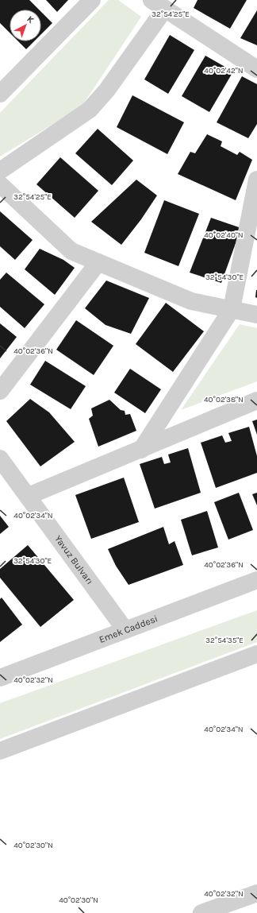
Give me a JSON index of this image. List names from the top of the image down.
{
  "streets": {
    "street": ["Yavuz Bulvarı", "Emek Caddesi"]
  },
  "crossings": [
    ["Yavuz Bulvarı", "Emek Caddesi"]
  ],
  "north": "top right",
  "coordinates": [
    "32°54'25\"E",
    "40°02'42\"N",
    "40°02'40\"N",
    "32°54'30\"E",
    "40°02'36\"N",
    "40°02'38\"N",
    "40°02'34\"N",
    "32°54'35\"E",
    "40°02'32\"N",
    "40°02'30\"N"
  ]
}
